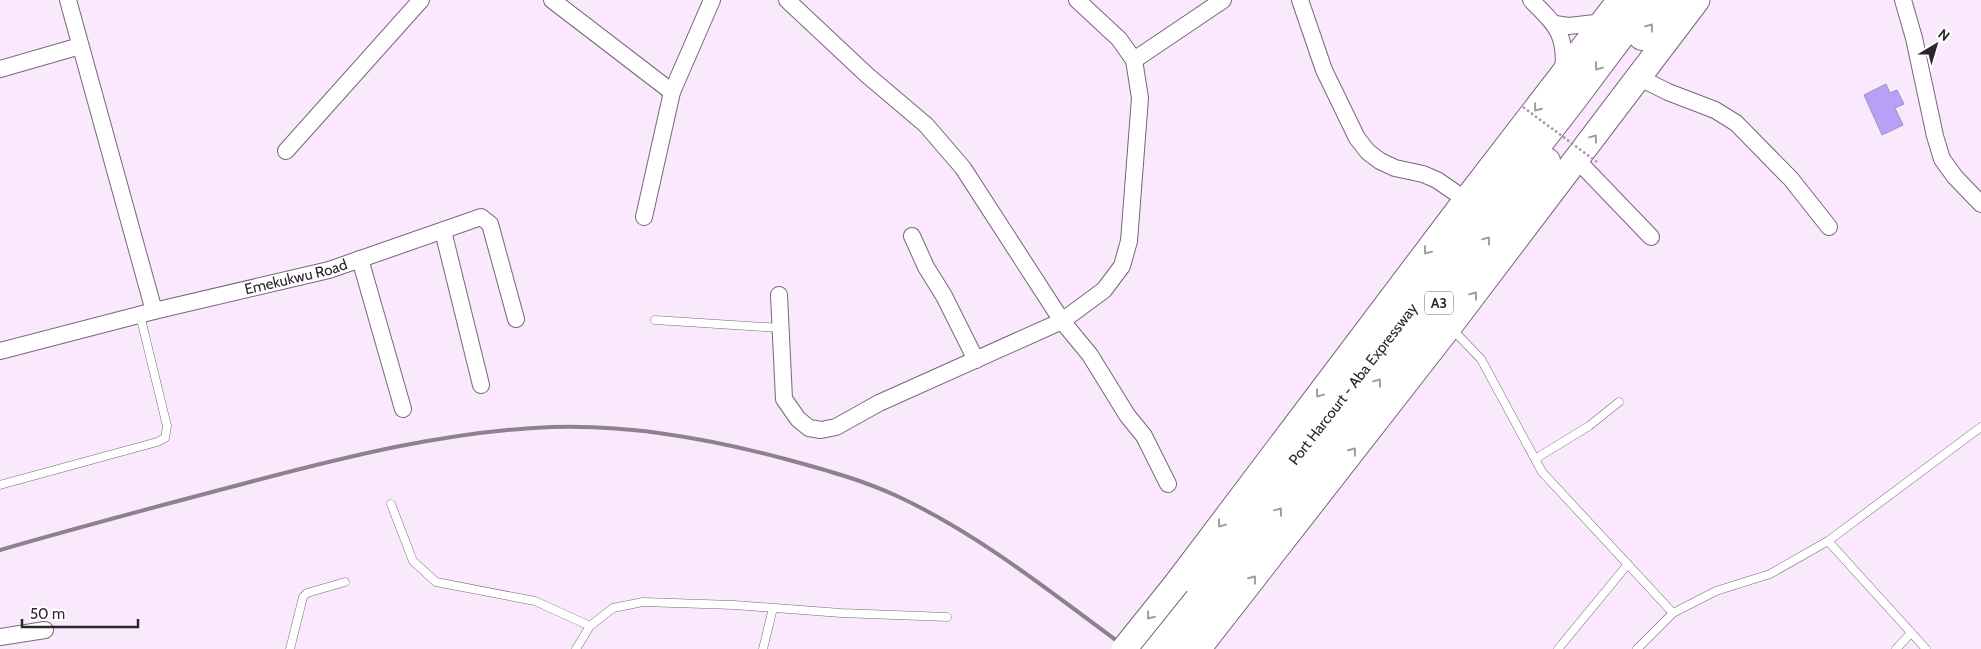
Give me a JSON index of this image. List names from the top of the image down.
{
  "streets": {
    "highway": ["A3", "Port Harcourt - Aba Expressway"],
    "street": ["Emekukwu Road"]
  },
  "scale_bar": "50 m",
  "north": "top right"
}
